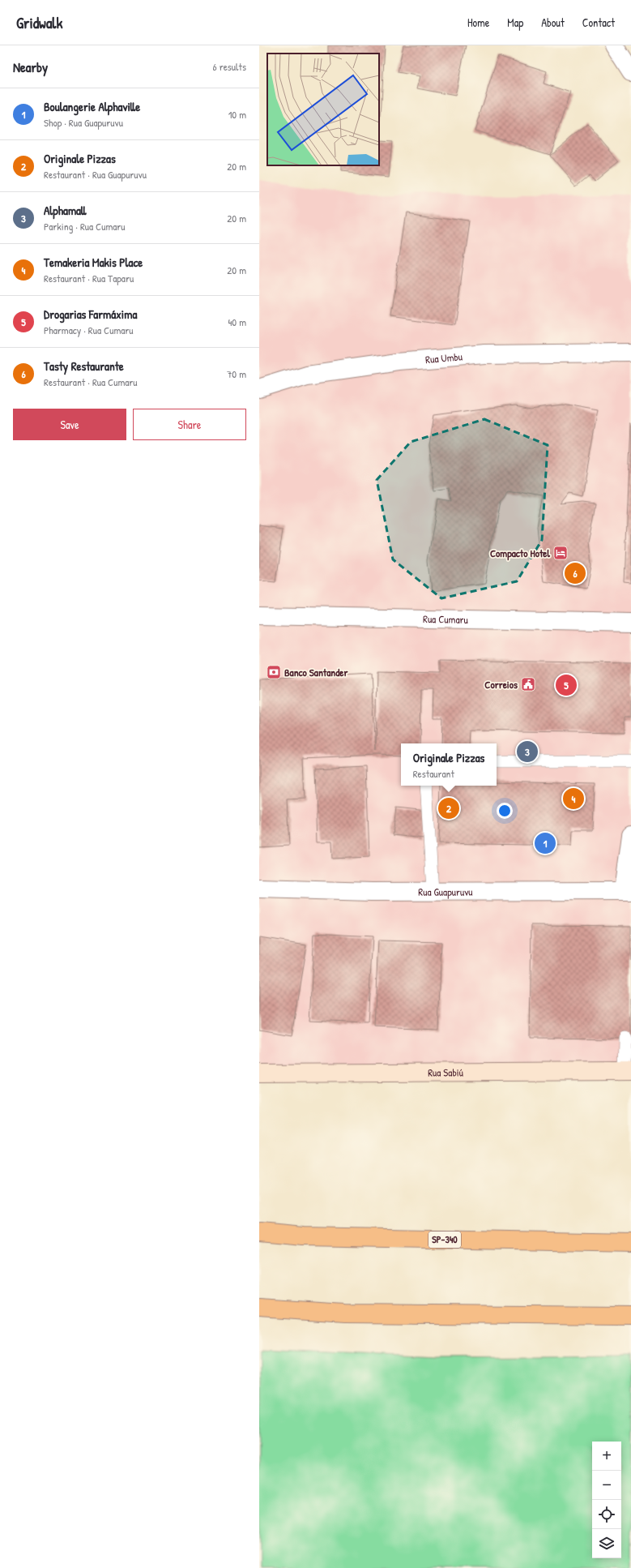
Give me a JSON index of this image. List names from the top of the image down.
{
  "streets": {
    "highway": ["SP-340"],
    "main road": ["Rua Sabiú"],
    "street": ["Rua Umbu", "Rua Cumaru", "Rua Guapuruvu"]
  },
  "places": {
    "hotel": ["Compacto Hotel"],
    "bank": ["Banco Santander"],
    "public building": ["Correios"]
  },
  "page": {
    "header": "Gridwalk",
    "nav": [
      "Home",
      "Map",
      "About",
      "Contact"
    ],
    "heading": ["Nearby", "6 results"],
    "list": [
      {
        "mark": "1",
        "name": "Boulangerie Alphaville",
        "note": "Shop · Rua Guapuruvu",
        "value": "10 m"
      },
      {
        "mark": "2",
        "name": "Originale Pizzas",
        "note": "Restaurant · Rua Guapuruvu",
        "value": "20 m"
      },
      {
        "mark": "3",
        "name": "Alphamall",
        "note": "Parking · Rua Cumaru",
        "value": "20 m"
      },
      {
        "mark": "4",
        "name": "Temakeria Makis Place",
        "note": "Restaurant · Rua Taparu",
        "value": "20 m"
      },
      {
        "mark": "5",
        "name": "Drogarias Farmáxima",
        "note": "Pharmacy · Rua Cumaru",
        "value": "40 m"
      },
      {
        "mark": "6",
        "name": "Tasty Restaurante",
        "note": "Restaurant · Rua Cumaru",
        "value": "70 m"
      }
    ],
    "buttons": ["Save", "Share"],
    "pins": [
      "6",
      "5",
      "3",
      "4",
      "2",
      "1"
    ],
    "popup": ["Originale Pizzas", "Restaurant"],
    "map_buttons": ["+", "−"]
  }
}
